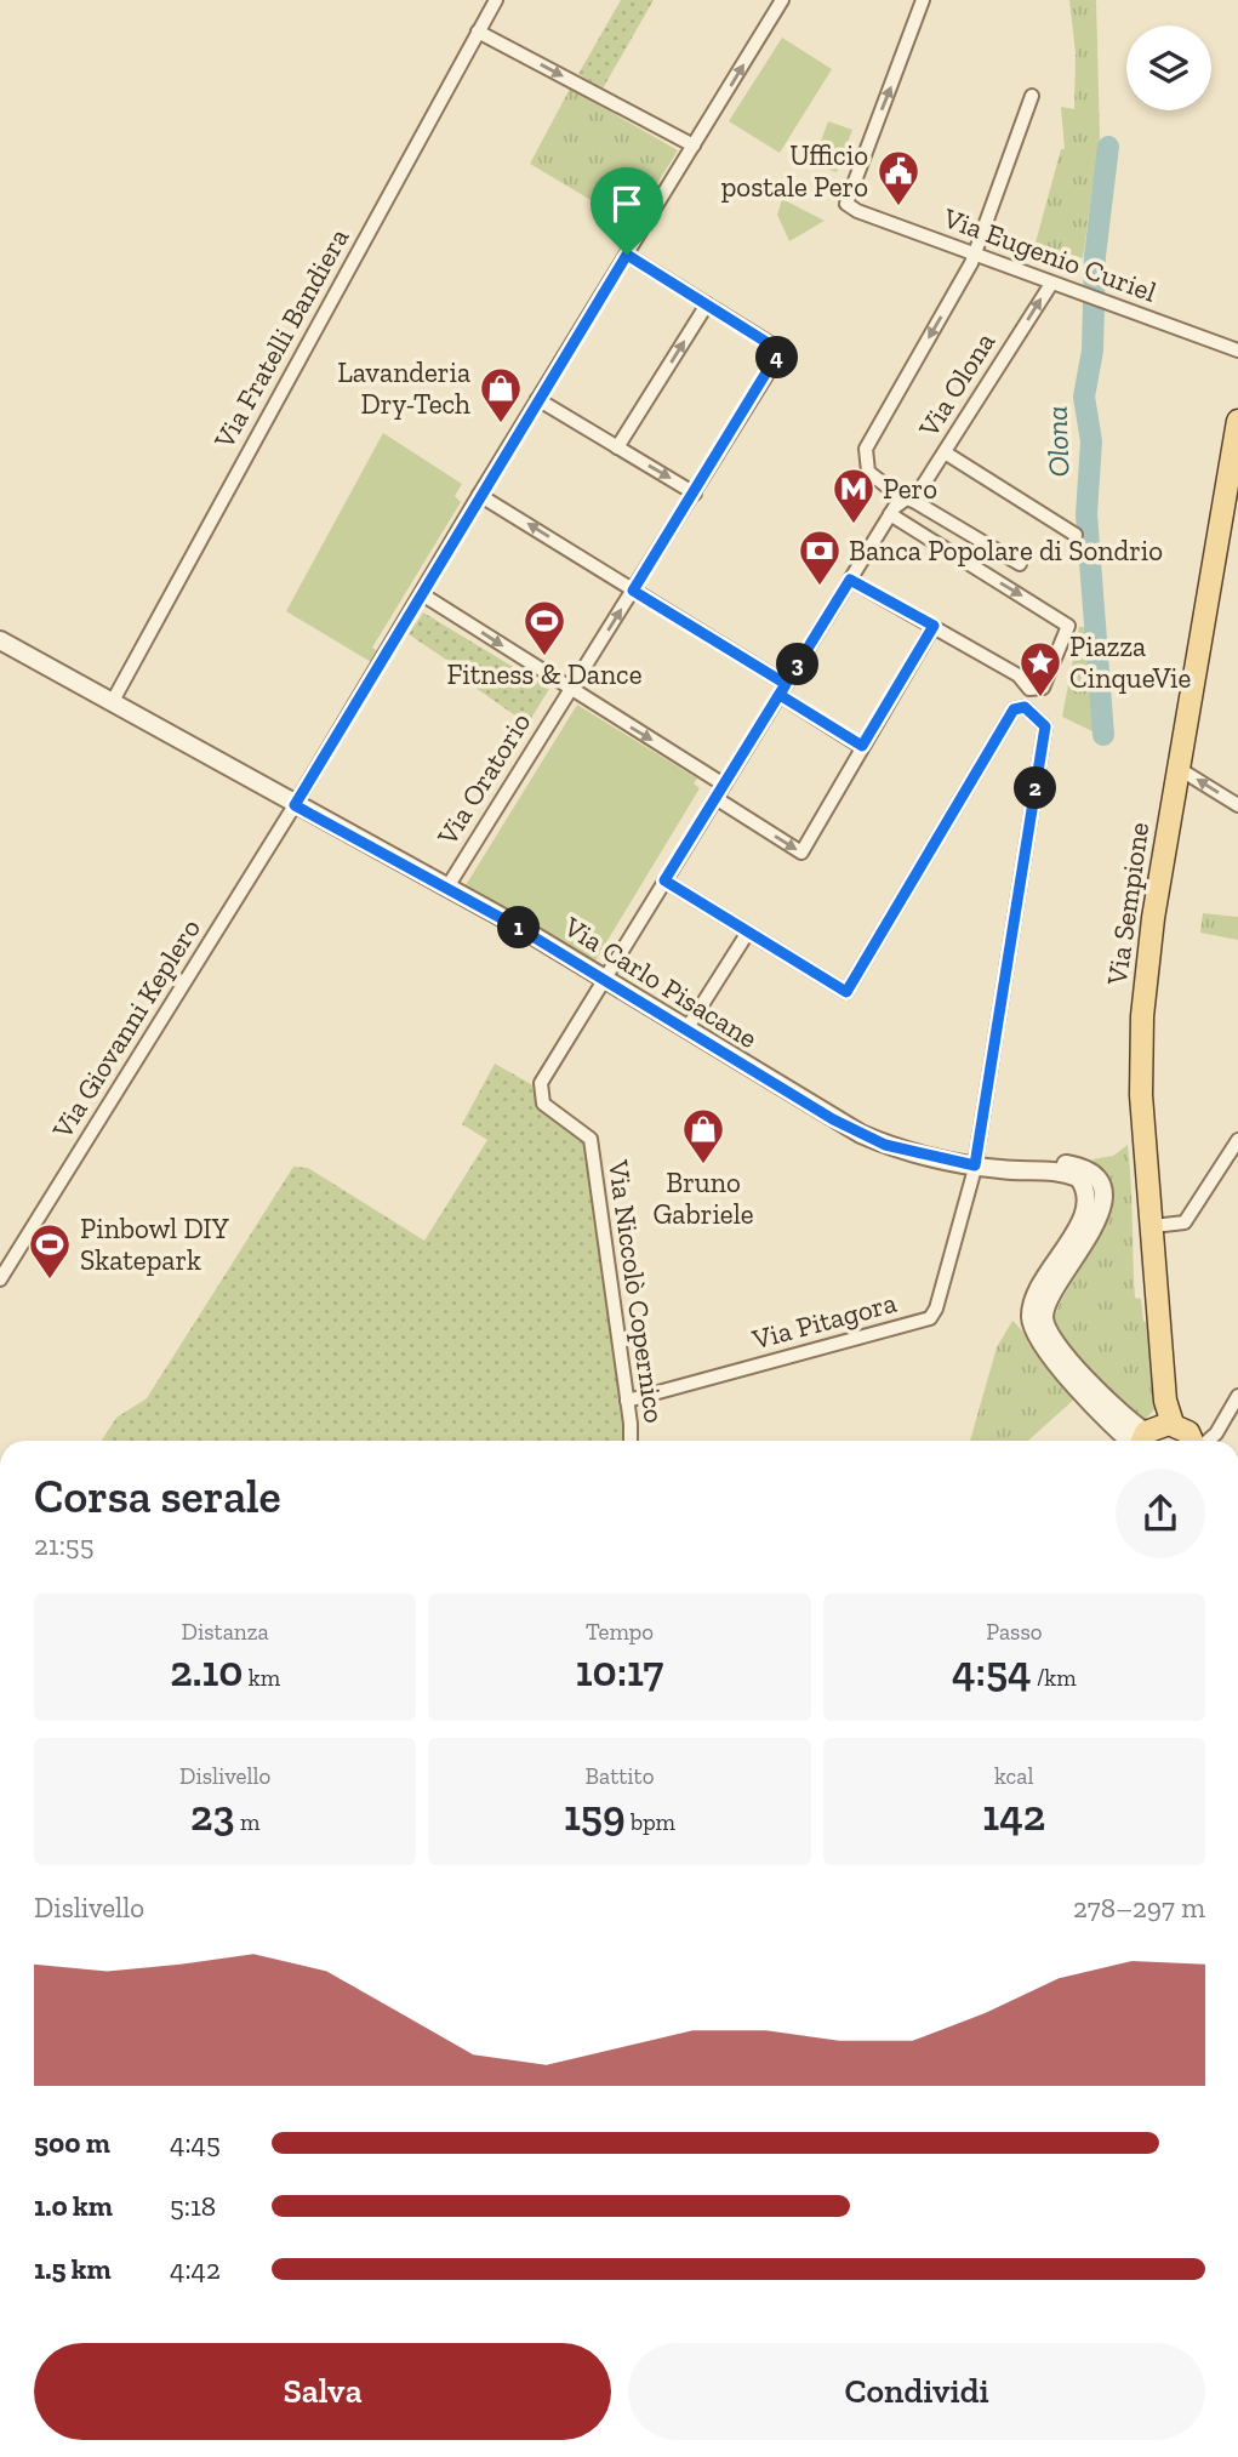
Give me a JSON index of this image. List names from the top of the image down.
{
  "streets": {
    "main road": ["Via Sempione"],
    "street": [
      "Via Eugenio Curiel",
      "Via Fratelli Bandiera",
      "Via Olona",
      "Via Oratorio",
      "Via Carlo Pisacane",
      "Via Giovanni Keplero",
      "Via Niccolò Copernico",
      "Via Pitagora"
    ]
  },
  "crossings": [
    ["Via Eugenio Curiel", "Via Olona"],
    ["Via Fratelli Bandiera", "Via Carlo Pisacane"],
    ["Via Olona", "Via Carlo Pisacane"],
    ["Via Olona", "Via Niccolò Copernico"],
    ["Via Oratorio", "Via Carlo Pisacane"],
    ["Via Sempione", "Via Carlo Pisacane"],
    ["Via Carlo Pisacane", "Via Giovanni Keplero"],
    ["Via Carlo Pisacane", "Via Niccolò Copernico"],
    ["Via Carlo Pisacane", "Via Pitagora"],
    ["Via Niccolò Copernico", "Via Pitagora"]
  ],
  "water": ["Olona"],
  "places": {
    "public building": ["Ufficio postale Pero"],
    "shop": ["Lavanderia Dry-Tech", "Bruno Gabriele"],
    "metro station": ["Pero"],
    "bank": ["Banca Popolare di Sondrio"],
    "sports": ["Fitness & Dance", "Pinbowl DIY Skatepark"],
    "place": ["Piazza CinqueVie"]
  },
  "page": {
    "pins": [
      "4",
      "3",
      "2",
      "1"
    ],
    "heading": ["Corsa serale", "21:55"],
    "stats": [
      ["Distanza", "2.10 km"],
      ["Tempo", "10:17"],
      ["Passo", "4:54 /km"],
      ["Dislivello", "23 m"],
      ["Battito", "159 bpm"],
      ["kcal", "142"]
    ],
    "chart": ["Dislivello", "278–297 m"],
    "list": [
      {
        "name": "500 m",
        "note": "4:45"
      },
      {
        "name": "1.0 km",
        "note": "5:18"
      },
      {
        "name": "1.5 km",
        "note": "4:42"
      }
    ],
    "buttons": ["Salva", "Condividi"]
  }
}
